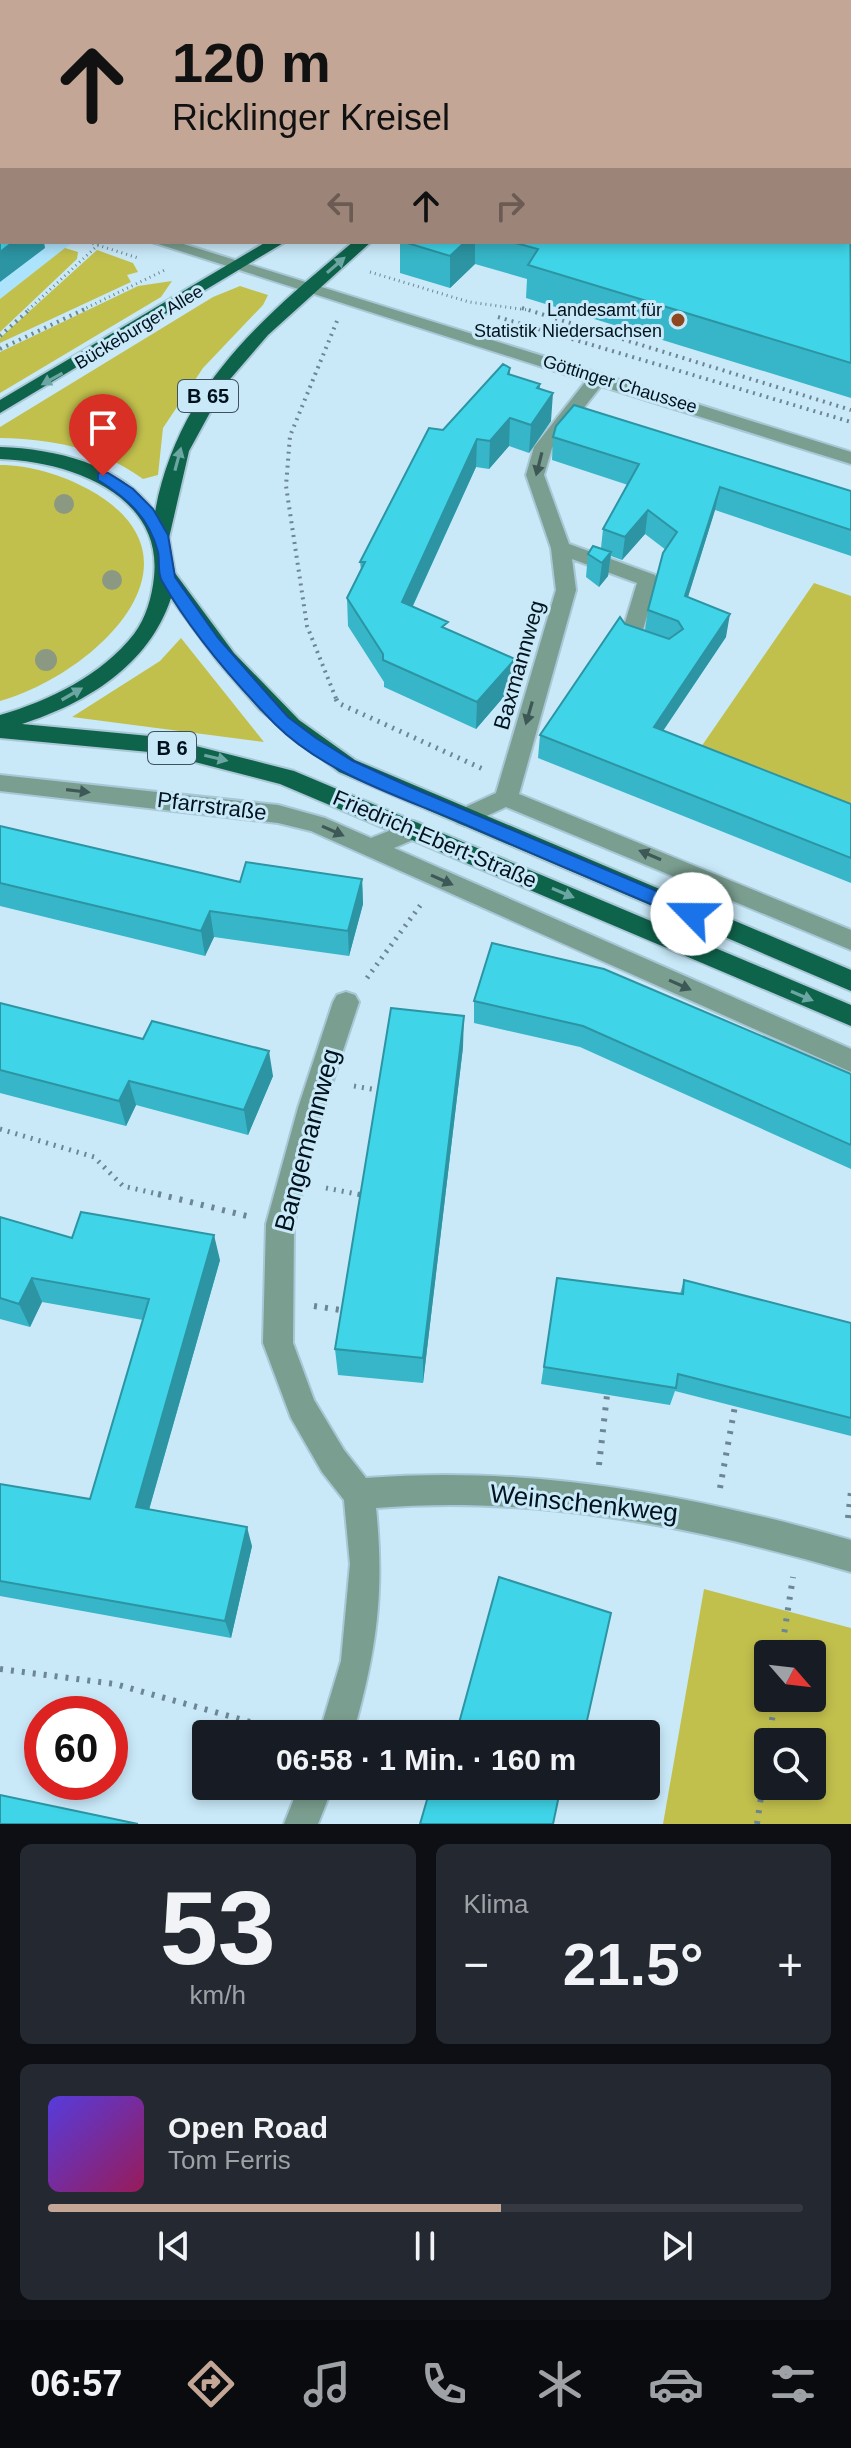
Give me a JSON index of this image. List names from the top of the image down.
{
  "streets": {
    "main road": [
      "Bückeburger Allee",
      "B 65",
      "B 6",
      "Friedrich-Ebert-Straße"
    ],
    "street": [
      "Göttinger Chaussee",
      "Baxmannweg",
      "Pfarrstraße",
      "Bangemannweg",
      "Weinschenkweg"
    ]
  },
  "crossings": [
    ["Bückeburger Allee", "Göttinger Chaussee"],
    ["Göttinger Chaussee", "B 65"],
    ["Göttinger Chaussee", "Baxmannweg"],
    ["Baxmannweg", "Friedrich-Ebert-Straße"],
    ["Pfarrstraße", "Friedrich-Ebert-Straße"],
    ["Bangemannweg", "Weinschenkweg"]
  ],
  "one_way": [
    "Bückeburger Allee",
    "Baxmannweg",
    "Pfarrstraße",
    "Friedrich-Ebert-Straße"
  ],
  "places": ["Landesamt für Statistik Niedersachsen"],
  "north": "bottom right",
  "page": {
    "turn": ["120 m", "Ricklinger Kreisel"],
    "limit": "60",
    "trip": "06:58 · 1 Min. · 160 m",
    "tile": [
      ["53", "km/h"],
      "Klima"
    ],
    "heat": ["−", "21.5°", "+"],
    "song": ["Open Road", "Tom Ferris"],
    "tabs": "06:57"
  }
}
